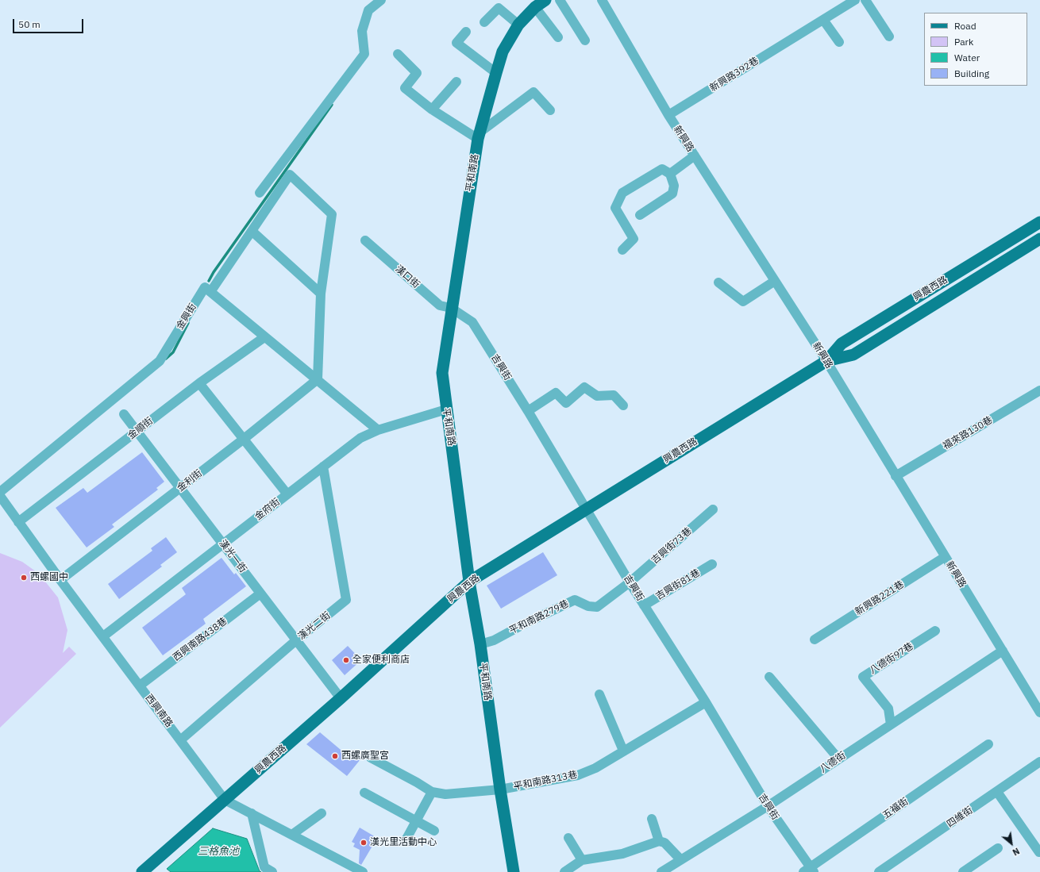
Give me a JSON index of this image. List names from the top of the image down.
{
  "streets": {
    "main road": ["平和南路", "興農西路"],
    "street": [
      "新興路392巷",
      "新興路",
      "漢口街",
      "金興街",
      "吉興街",
      "金順街",
      "福來路130巷",
      "金利街",
      "金府街",
      "吉興街73巷",
      "漢光一街",
      "吉興街81巷",
      "新興路221巷",
      "平和南路279巷",
      "漢光二街",
      "西興南路438巷",
      "八德街97巷",
      "西興南路",
      "八德街",
      "平和南路313巷",
      "五福街",
      "四維街"
    ]
  },
  "crossings": [
    ["新興路392巷", "新興路"],
    ["新興路", "興農西路"],
    ["新興路", "福來路130巷"],
    ["新興路", "新興路221巷"],
    ["新興路", "八德街"],
    ["平和南路", "漢口街"],
    ["平和南路", "興農西路"],
    ["平和南路", "吉興街"],
    ["平和南路", "金府街"],
    ["平和南路", "平和南路279巷"],
    ["平和南路", "平和南路313巷"],
    ["漢口街", "吉興街"],
    ["興農西路", "吉興街"],
    ["興農西路", "漢光一街"],
    ["興農西路", "西興南路"],
    ["吉興街", "吉興街73巷"],
    ["吉興街", "吉興街81巷"],
    ["吉興街", "平和南路279巷"],
    ["吉興街", "八德街"],
    ["吉興街", "平和南路313巷"],
    ["吉興街", "五福街"],
    ["金順街", "漢光一街"],
    ["金順街", "西興南路"],
    ["金利街", "漢光一街"],
    ["金利街", "西興南路"],
    ["金府街", "漢光一街"],
    ["金府街", "漢光二街"],
    ["金府街", "西興南路"],
    ["吉興街73巷", "平和南路279巷"],
    ["漢光一街", "漢光二街"],
    ["漢光一街", "西興南路438巷"],
    ["漢光二街", "西興南路"],
    ["西興南路438巷", "西興南路"],
    ["八德街97巷", "八德街"]
  ],
  "water": ["三格魚池"],
  "places": [
    "西螺國中",
    "全家便利商店",
    "西螺廣聖宮",
    "漢光里活動中心"
  ],
  "legend": [
    "Road",
    "Park",
    "Water",
    "Building"
  ],
  "scale_bar": "50 m",
  "north": "bottom right"
}
